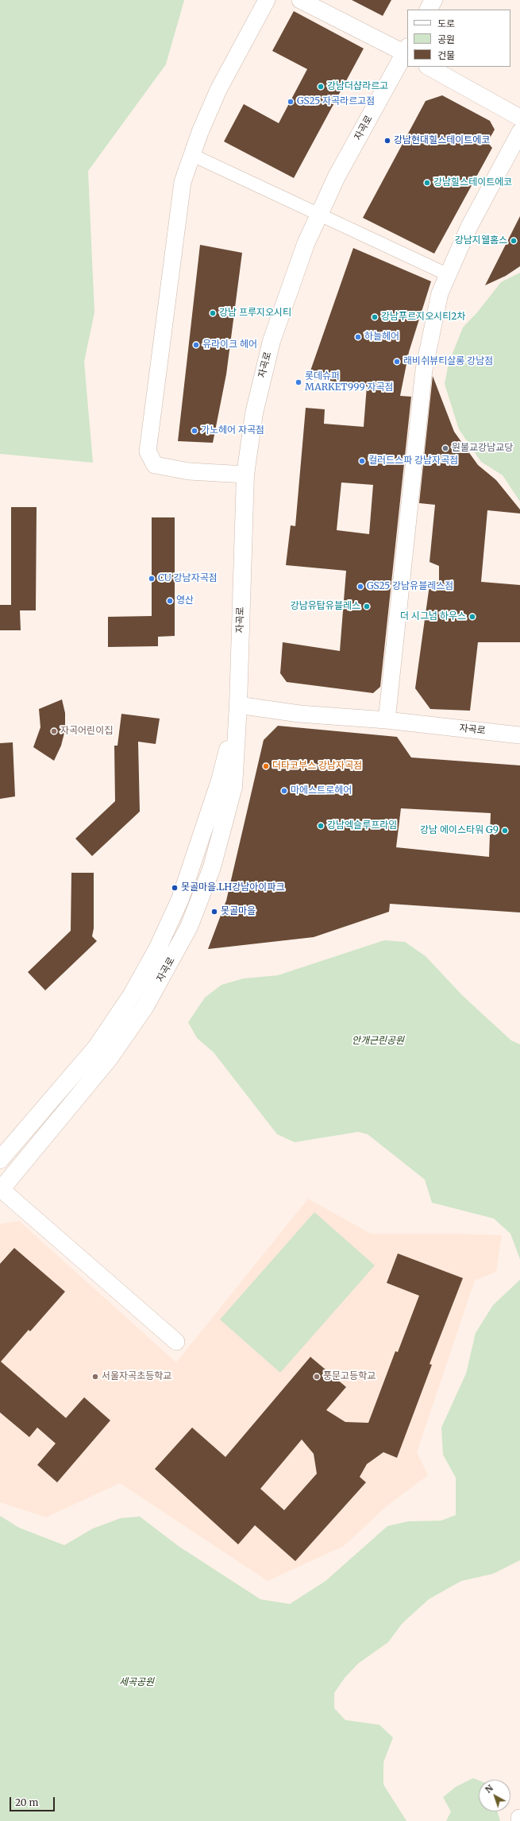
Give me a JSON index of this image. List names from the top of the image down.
{
  "streets": {
    "main road": ["자곡로"]
  },
  "parks": ["안개근린공원", "세곡공원"],
  "places": [
    "강남더샵라르고",
    "GS25 자곡라르고점",
    "강남현대힐스테이트에코",
    "강남힐스테이트에코",
    "강남지웰홈스",
    "강남 프루지오시티",
    "강남푸르지오시티2차",
    "하늘헤어",
    "유라이크 헤어",
    "래비쉬뷰티살롱 강남점",
    "롯데슈퍼 MARKET999 자곡점",
    "가노헤어 자곡점",
    "원불교강남교당",
    "컬러드스파 강남자곡점",
    "CU 강남자곡점",
    "GS25 강남유블레스점",
    "영산",
    "강남유탑유블레스",
    "더 시그넘 하우스",
    "자곡어린이집",
    "더타코부스 강남자곡점",
    "마에스트로헤어",
    "강남엑슬루프라임",
    "강남 에이스타워 G9",
    "못골마을.LH강남아이파크",
    "못골마을",
    "서울자곡초등학교",
    "풍문고등학교"
  ],
  "legend": ["도로", "공원", "건물"],
  "scale_bar": "20 m",
  "north": "top left"
}
